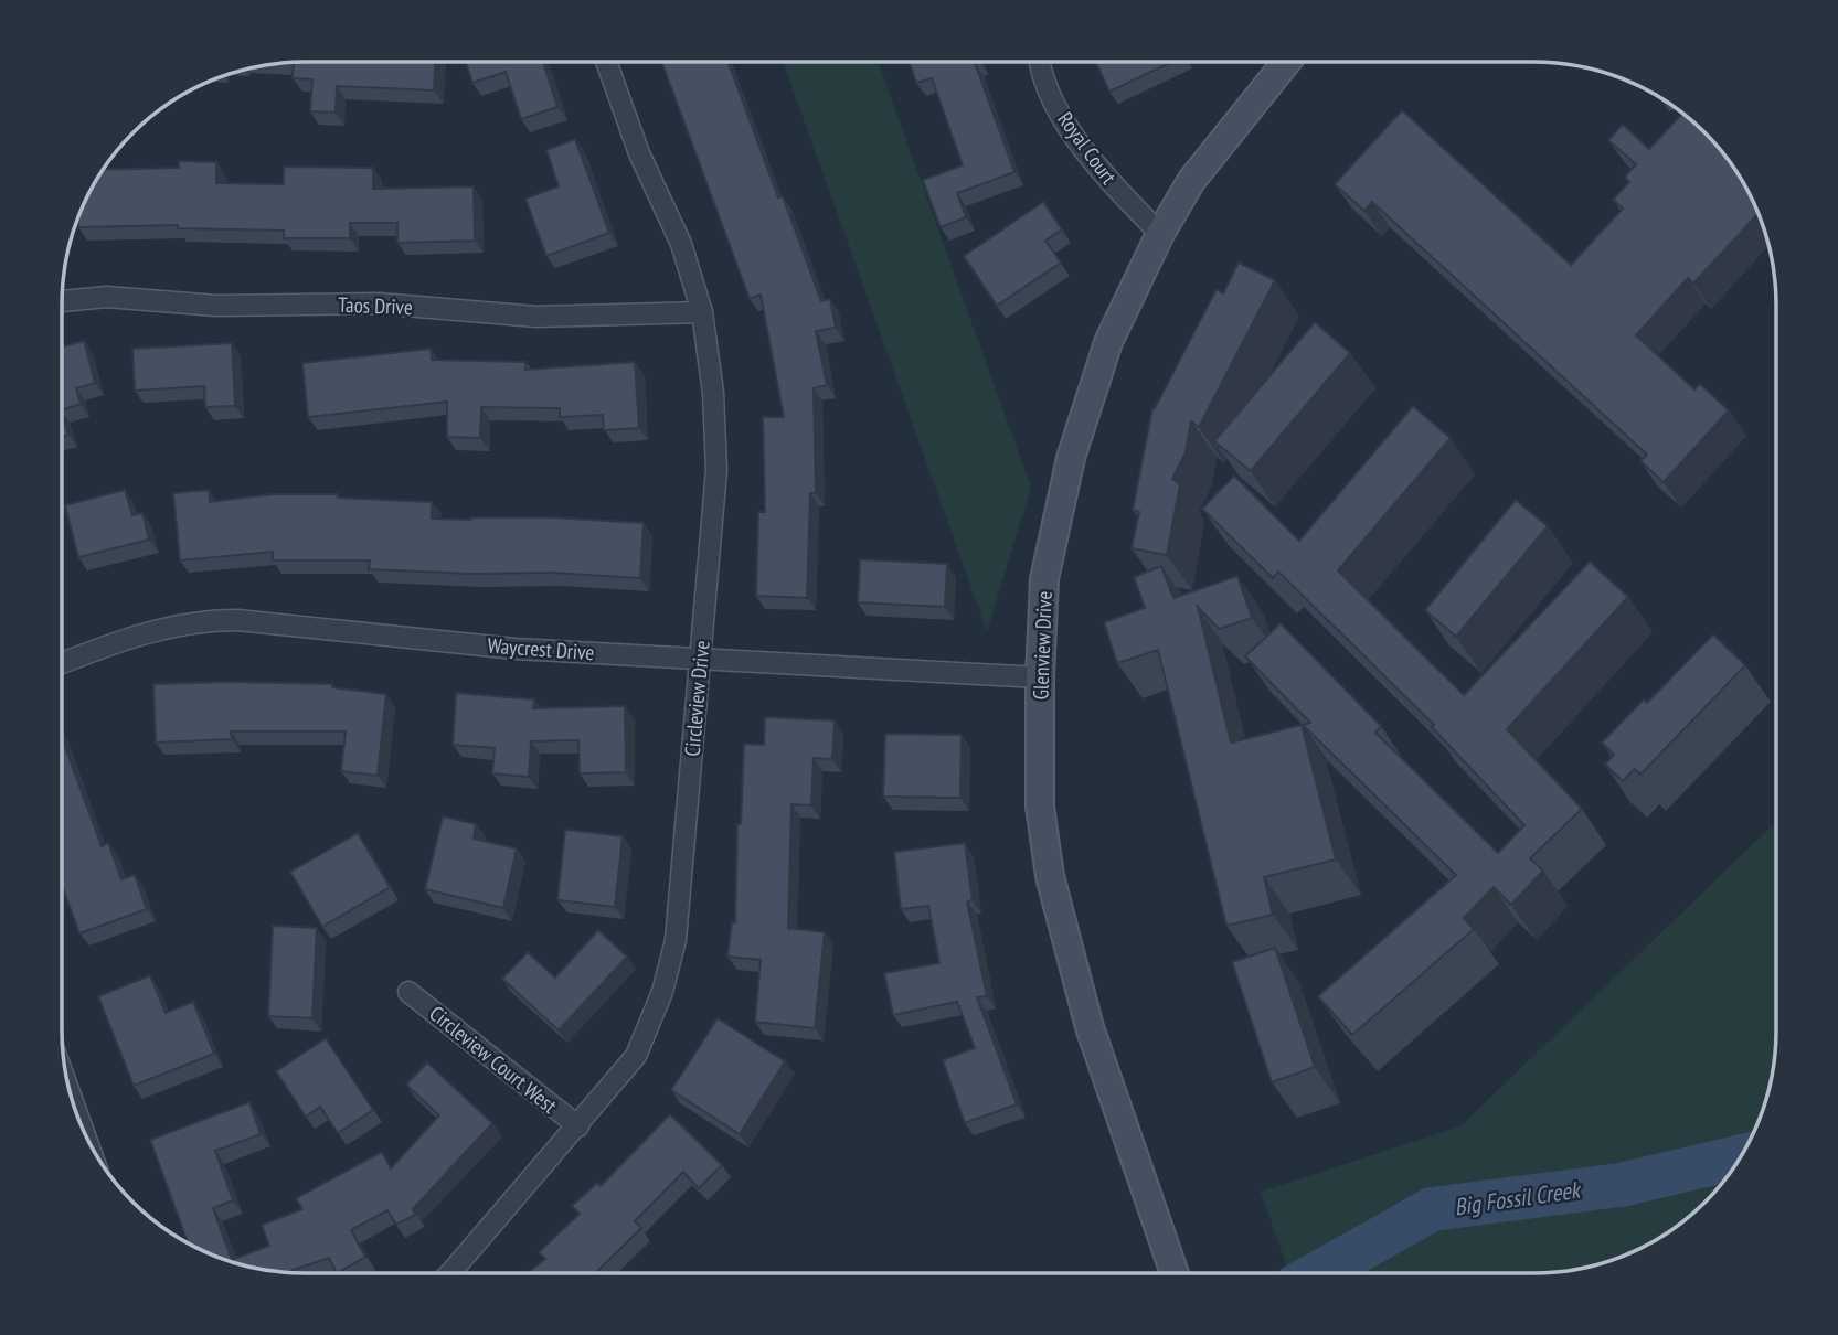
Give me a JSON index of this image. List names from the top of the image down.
{
  "streets": {
    "main road": ["Glenview Drive"],
    "street": [
      "Royal Court",
      "Taos Drive",
      "Waycrest Drive",
      "Circleview Drive",
      "Circleview Court West"
    ]
  },
  "crossings": [
    ["Royal Court", "Glenview Drive"],
    ["Taos Drive", "Circleview Drive"],
    ["Glenview Drive", "Waycrest Drive"],
    ["Waycrest Drive", "Circleview Drive"],
    ["Circleview Drive", "Circleview Court West"]
  ],
  "water": ["Big Fossil Creek"]
}
